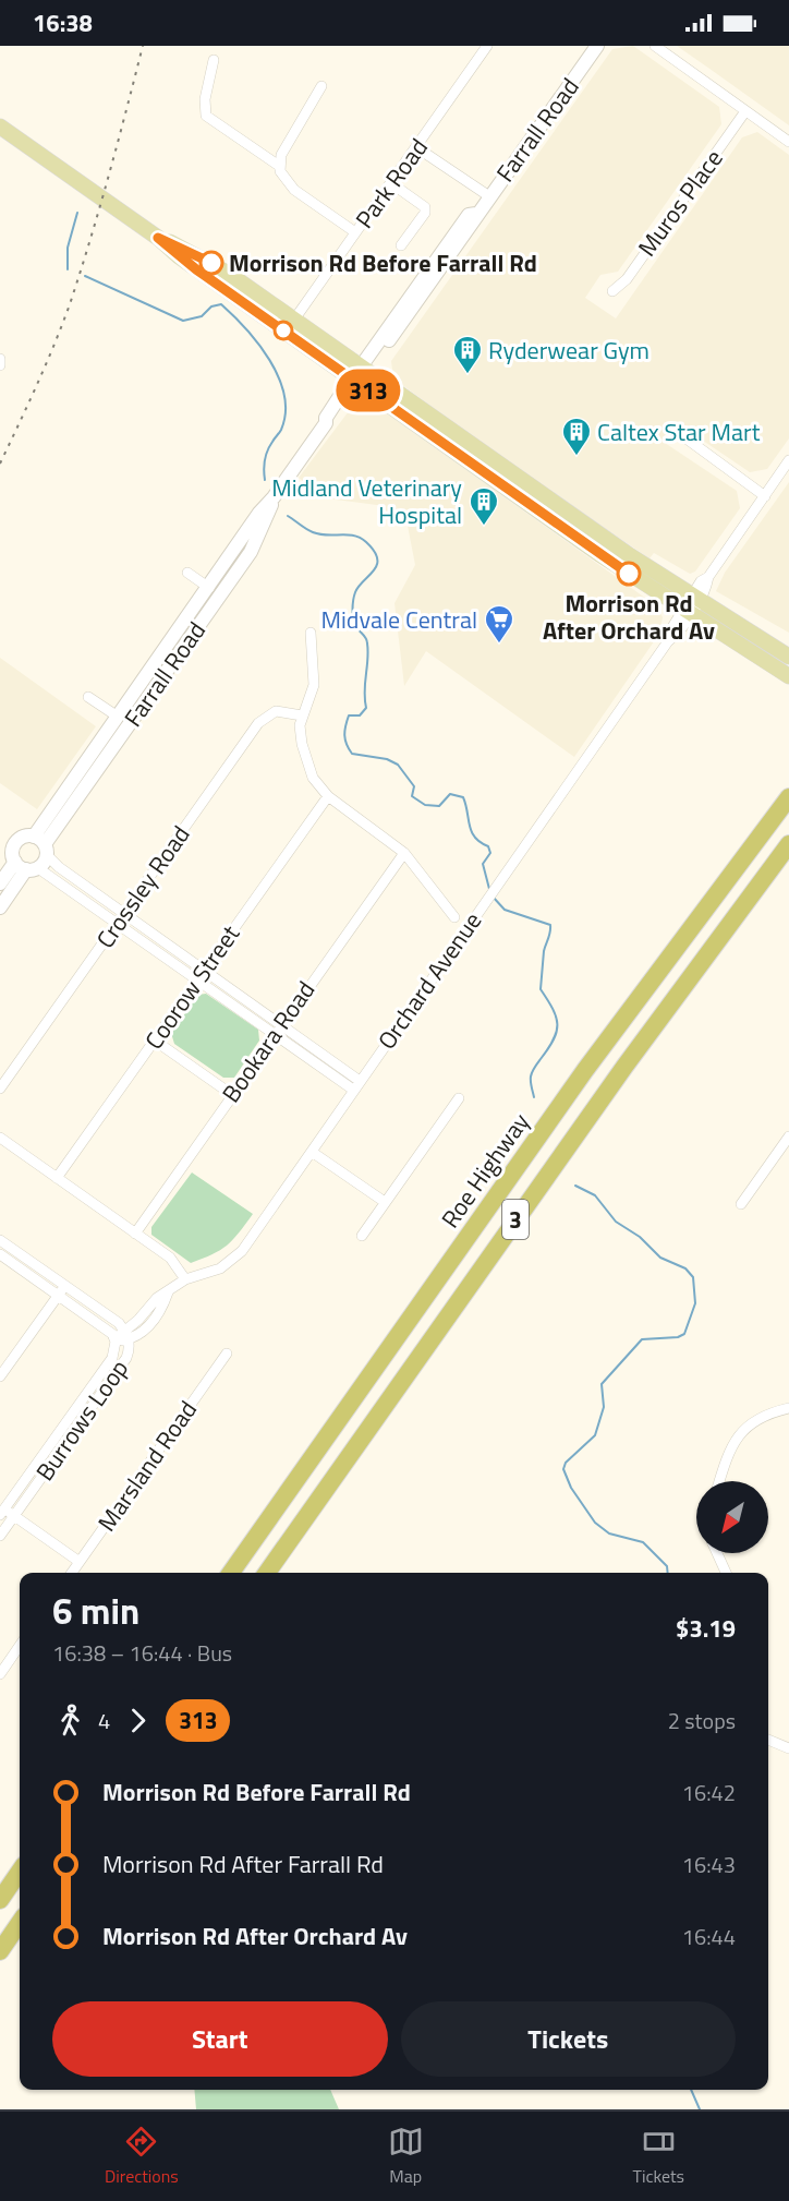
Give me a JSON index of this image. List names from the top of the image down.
{
  "streets": {
    "highway": ["Roe Highway", "3"],
    "main road": ["Farrall Road"],
    "street": [
      "Park Road",
      "Muros Place",
      "Crossley Road",
      "Orchard Avenue",
      "Coorow Street",
      "Bookara Road",
      "Burrows Loop",
      "Marsland Road"
    ]
  },
  "crossings": [
    ["Orchard Avenue", "Burrows Loop"]
  ],
  "places": {
    "other": ["Morrison Rd Before Farrall Rd", "Morrison Rd After Orchard Av"],
    "building": ["Ryderwear Gym", "Caltex Star Mart", "Midland Veterinary Hospital"],
    "supermarket": ["Midvale Central"]
  },
  "lines": ["bus line 313"],
  "north": "bottom left",
  "page": {
    "status": "16:38",
    "on_map": "313",
    "heading": ["6 min", "16:38 – 16:44 · Bus", "$3.19"],
    "legs": ["4", "313", "2 stops"],
    "list": [
      {
        "name": "Morrison Rd Before Farrall Rd",
        "value": "16:42"
      },
      {
        "name": "Morrison Rd After Farrall Rd",
        "value": "16:43"
      },
      {
        "name": "Morrison Rd After Orchard Av",
        "value": "16:44"
      }
    ],
    "buttons": ["Start", "Tickets"],
    "tabs": ["Directions", "Map", "Tickets"]
  }
}
